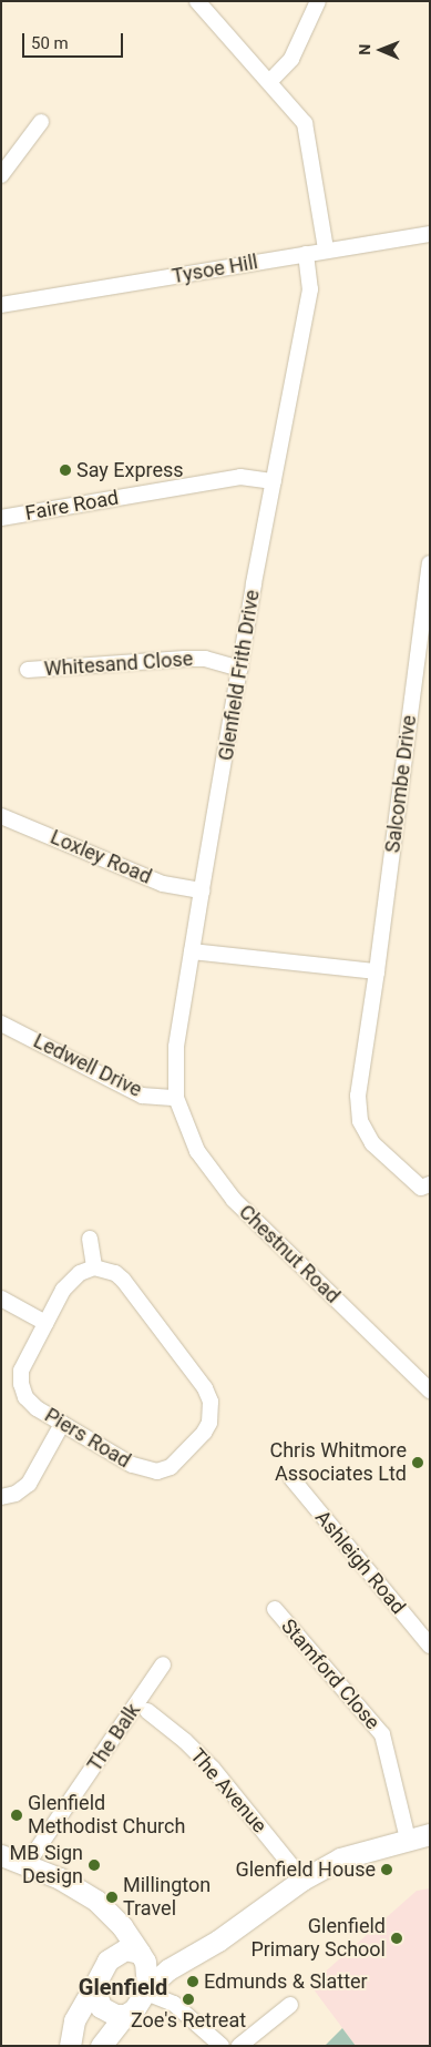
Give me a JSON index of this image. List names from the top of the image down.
{
  "streets": {
    "street": [
      "Tysoe Hill",
      "Faire Road",
      "Whitesand Close",
      "Glenfield Frith Drive",
      "Salcombe Drive",
      "Loxley Road",
      "Ledwell Drive",
      "Chestnut Road",
      "Piers Road",
      "Ashleigh Road",
      "Stamford Close",
      "The Balk",
      "The Avenue"
    ]
  },
  "crossings": [
    ["Tysoe Hill", "Glenfield Frith Drive"],
    ["Faire Road", "Glenfield Frith Drive"],
    ["Whitesand Close", "Glenfield Frith Drive"],
    ["Glenfield Frith Drive", "Loxley Road"],
    ["Glenfield Frith Drive", "Ledwell Drive"],
    ["Glenfield Frith Drive", "Chestnut Road"],
    ["Ledwell Drive", "Chestnut Road"]
  ],
  "districts": ["Glenfield"],
  "places": [
    "Say Express",
    "Chris Whitmore Associates Ltd",
    "Glenfield Methodist Church",
    "MB Sign Design",
    "Glenfield House",
    "Millington Travel",
    "Glenfield Primary School",
    "Edmunds & Slatter",
    "Zoe's Retreat"
  ],
  "scale_bar": "50 m",
  "north": "left"
}
